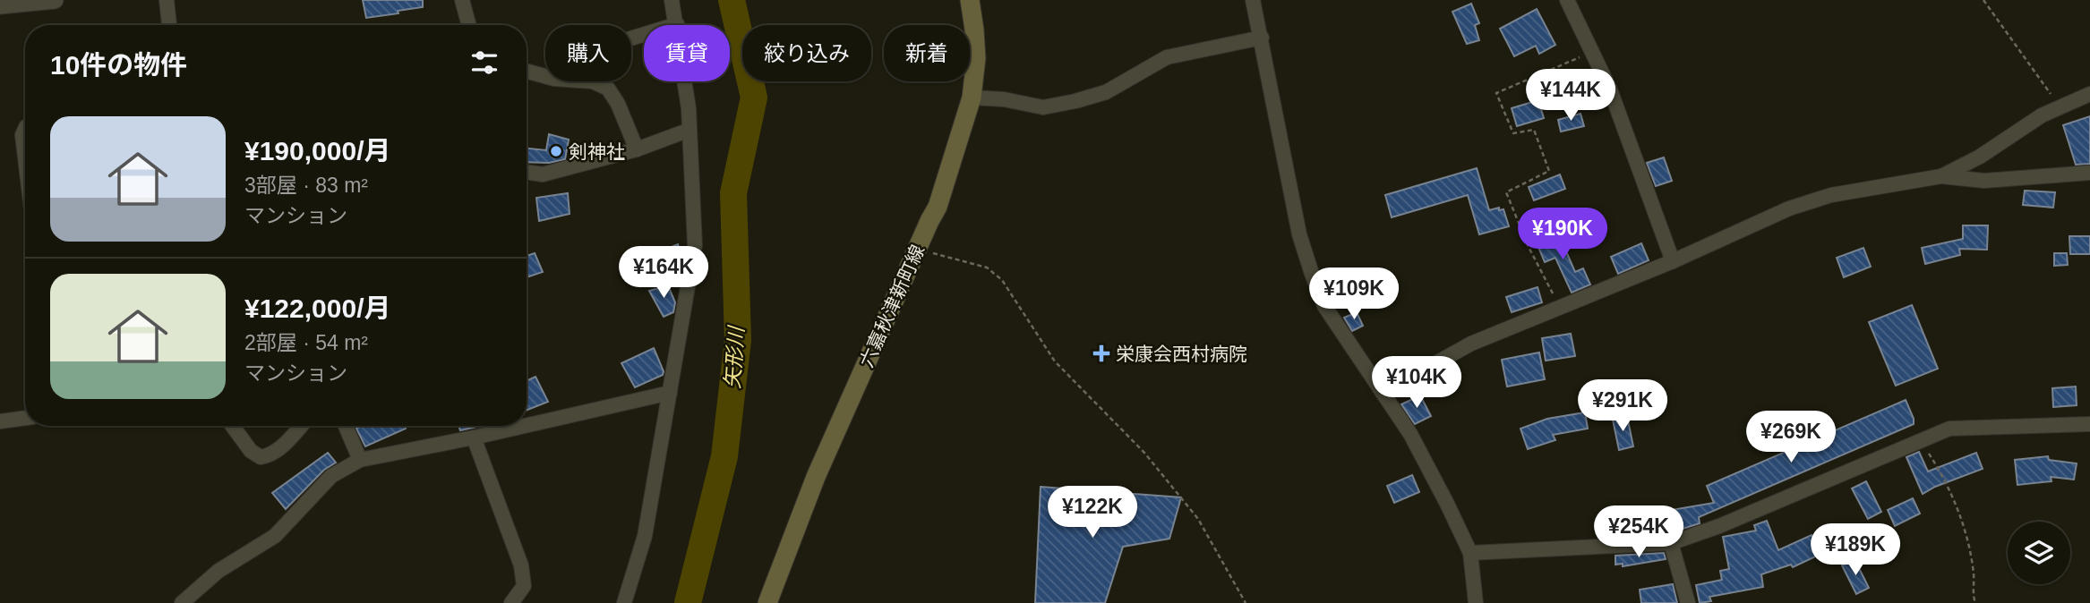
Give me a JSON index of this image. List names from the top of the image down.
{
  "streets": {
    "main road": ["六嘉秋津新町線"]
  },
  "water": ["矢形川"],
  "places": {
    "other": ["剣神社"],
    "health": ["栄康会西村病院"]
  },
  "page": {
    "chip": [
      "購入",
      "賃貸",
      "絞り込み",
      "新着"
    ],
    "heading": "10件の物件",
    "price": [
      "¥144K",
      "¥190K",
      "¥164K",
      "¥109K",
      "¥104K",
      "¥291K",
      "¥269K",
      "¥122K",
      "¥254K",
      "¥189K"
    ],
    "list": [
      {
        "name": "¥190,000/月",
        "note": "3部屋 · 83 m² · マンション"
      },
      {
        "name": "¥122,000/月",
        "note": "2部屋 · 54 m² · マンション"
      }
    ]
  }
}
